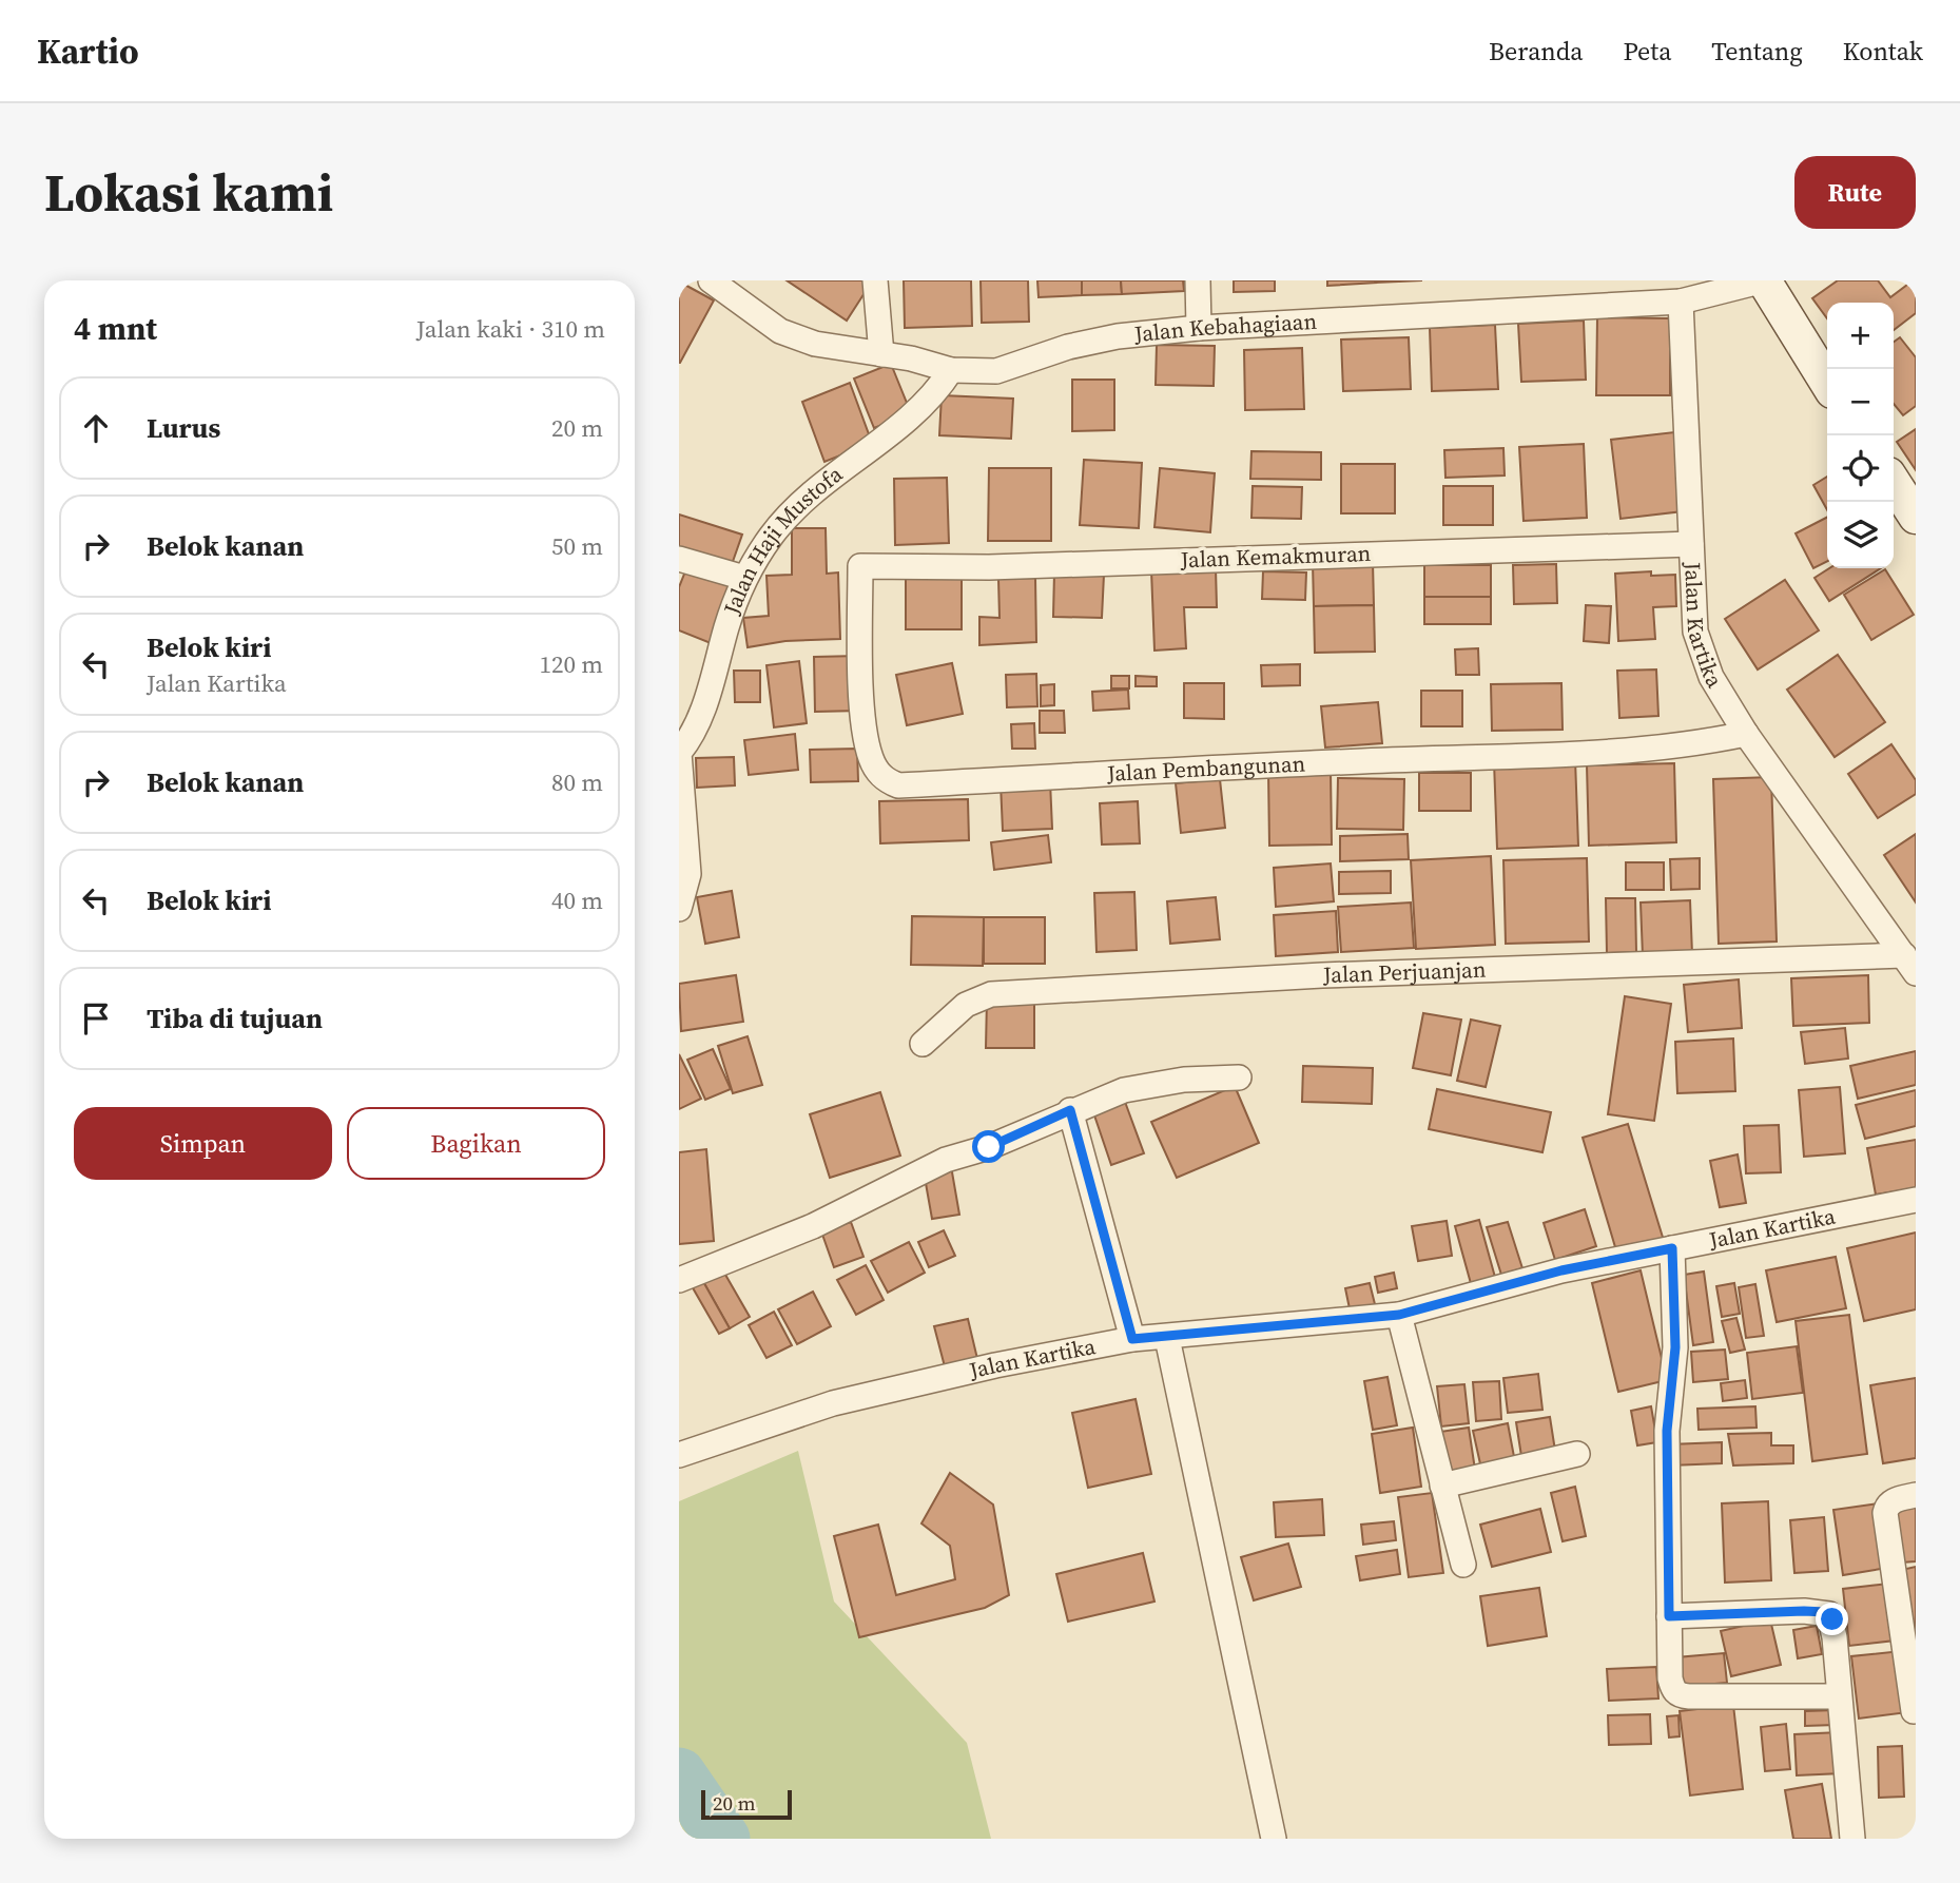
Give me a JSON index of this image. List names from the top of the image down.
{
  "streets": {
    "street": [
      "Jalan Kebahagiaan",
      "Jalan Haji Mustofa",
      "Jalan Kemakmuran",
      "Jalan Kartika",
      "Jalan Pembangunan",
      "Jalan Perjuanjan"
    ]
  },
  "crossings": [
    ["Jalan Kebahagiaan", "Jalan Haji Mustofa"],
    ["Jalan Kebahagiaan", "Jalan Kartika"],
    ["Jalan Kemakmuran", "Jalan Kartika"],
    ["Jalan Kemakmuran", "Jalan Pembangunan"],
    ["Jalan Kartika", "Jalan Pembangunan"],
    ["Jalan Kartika", "Jalan Perjuanjan"]
  ],
  "scale_bar": "20 m",
  "page": {
    "header": "Kartio",
    "nav": [
      "Beranda",
      "Peta",
      "Tentang",
      "Kontak"
    ],
    "buttons": [
      "Rute",
      ["Simpan", "Bagikan"]
    ],
    "title": "Lokasi kami",
    "heading": ["4 mnt", "Jalan kaki · 310 m"],
    "map_buttons": ["+", "−"],
    "list": [
      ["Lurus", "20 m"],
      ["Belok kanan", "50 m"],
      ["Belok kiri", "Jalan Kartika", "120 m"],
      ["Belok kanan", "80 m"],
      ["Belok kiri", "40 m"],
      "Tiba di tujuan"
    ],
    "scale": "20 m"
  }
}
